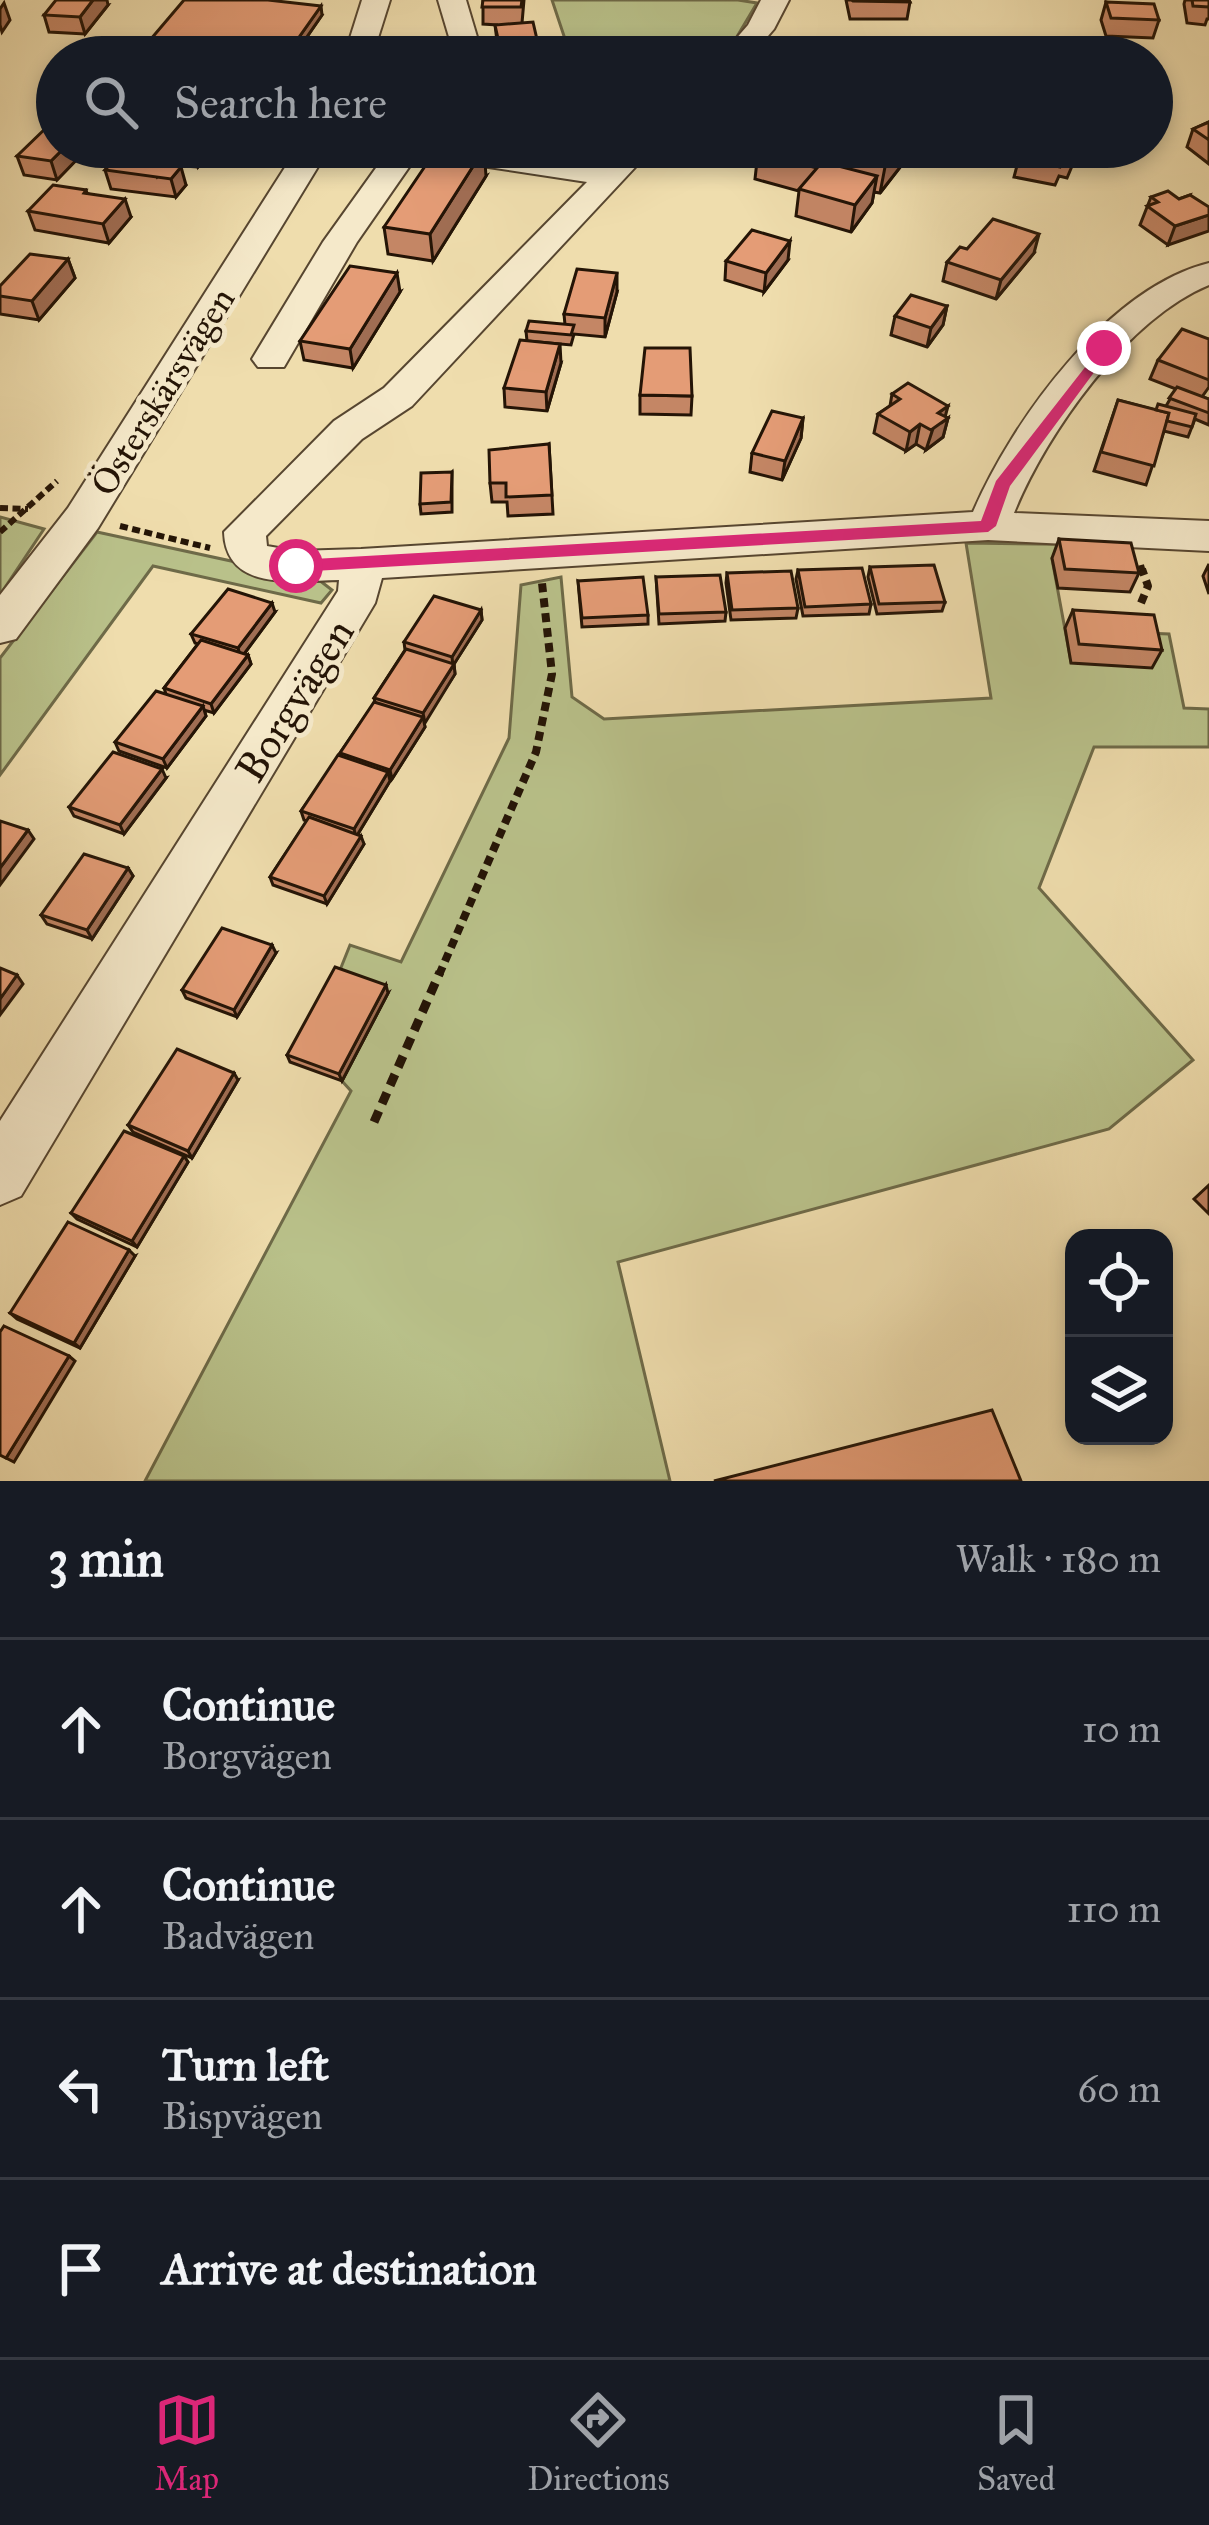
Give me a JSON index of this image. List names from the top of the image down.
{
  "streets": {
    "street": ["Österskärsvägen", "Borgvägen"]
  },
  "page": {
    "search": "Search here",
    "heading": ["3 min", "Walk · 180 m"],
    "list": [
      ["Continue", "Borgvägen", "10 m"],
      ["Continue", "Badvägen", "110 m"],
      ["Turn left", "Bispvägen", "60 m"],
      "Arrive at destination"
    ],
    "nav": ["Map", "Directions", "Saved"]
  }
}
